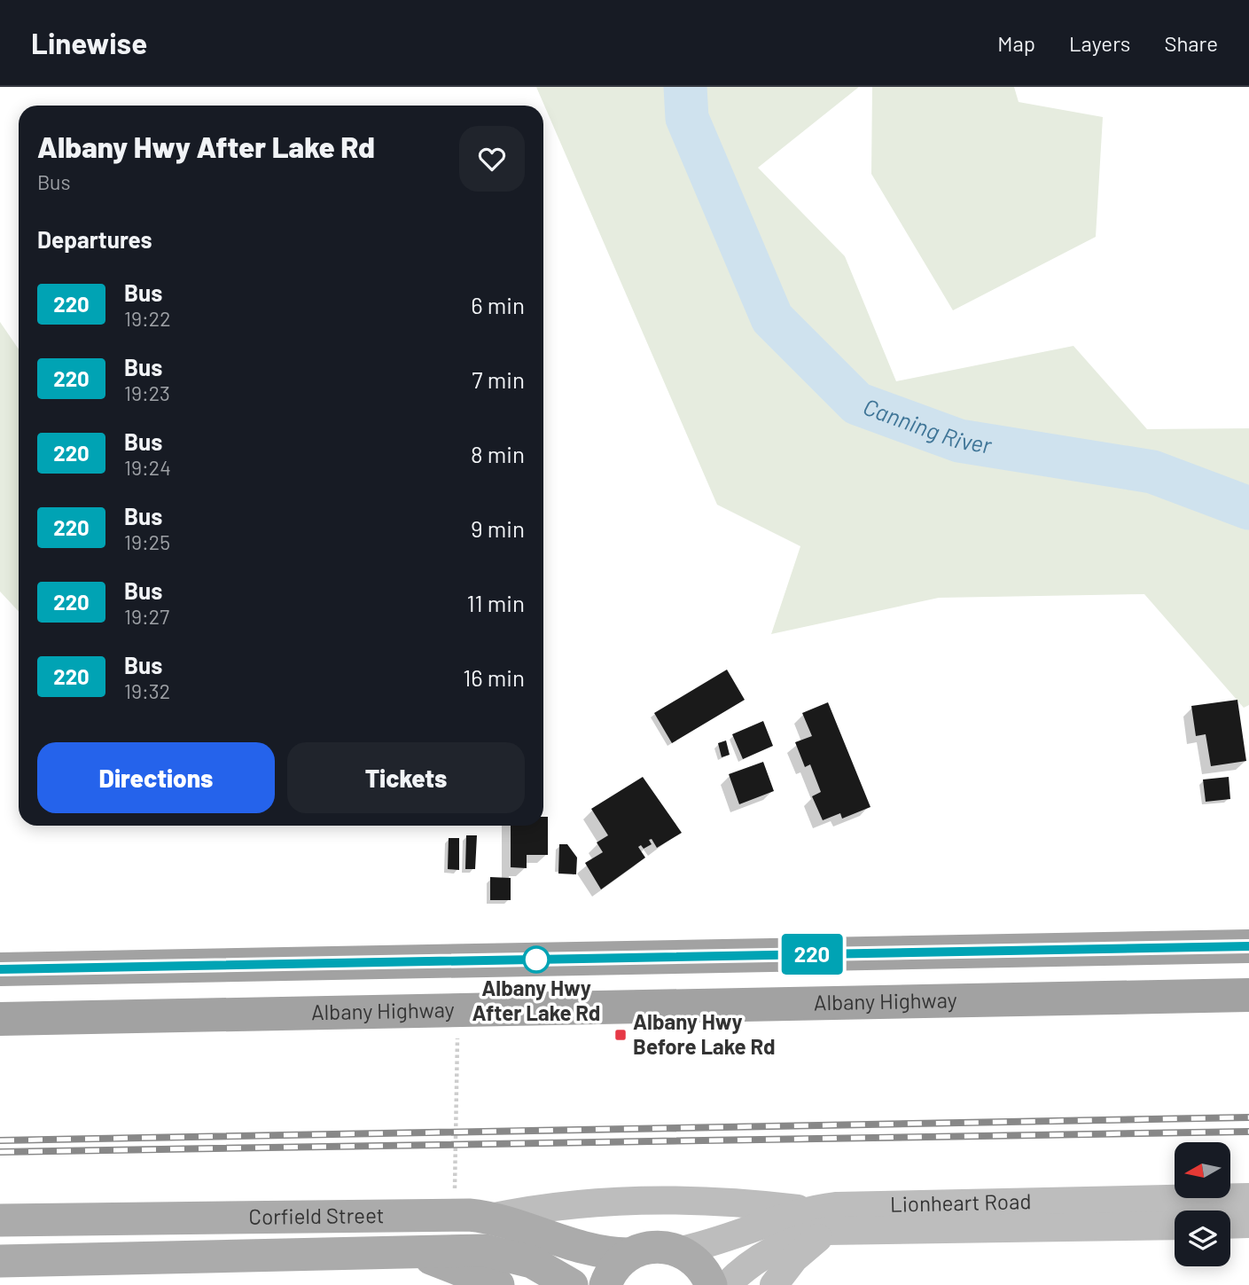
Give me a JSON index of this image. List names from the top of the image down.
{
  "streets": {
    "highway": ["Albany Highway"],
    "main road": ["Lionheart Road", "Corfield Street"]
  },
  "crossings": [
    ["Lionheart Road", "Corfield Street"]
  ],
  "water": ["Canning River"],
  "places": {
    "other": ["Albany Hwy After Lake Rd"],
    "transit": ["Albany Hwy Before Lake Rd"]
  },
  "lines": ["bus line 220"],
  "north": "left",
  "page": {
    "header": "Linewise",
    "nav": ["Map", "Layers", "Share"],
    "on_map": "220",
    "heading": [
      ["Albany Hwy After Lake Rd", "Bus"],
      "Departures"
    ],
    "list": [
      {
        "mark": "220",
        "name": "Bus",
        "note": "19:22",
        "value": "6 min"
      },
      {
        "mark": "220",
        "name": "Bus",
        "note": "19:23",
        "value": "7 min"
      },
      {
        "mark": "220",
        "name": "Bus",
        "note": "19:24",
        "value": "8 min"
      },
      {
        "mark": "220",
        "name": "Bus",
        "note": "19:25",
        "value": "9 min"
      },
      {
        "mark": "220",
        "name": "Bus",
        "note": "19:27",
        "value": "11 min"
      },
      {
        "mark": "220",
        "name": "Bus",
        "note": "19:32",
        "value": "16 min"
      }
    ],
    "buttons": ["Directions", "Tickets"]
  }
}
